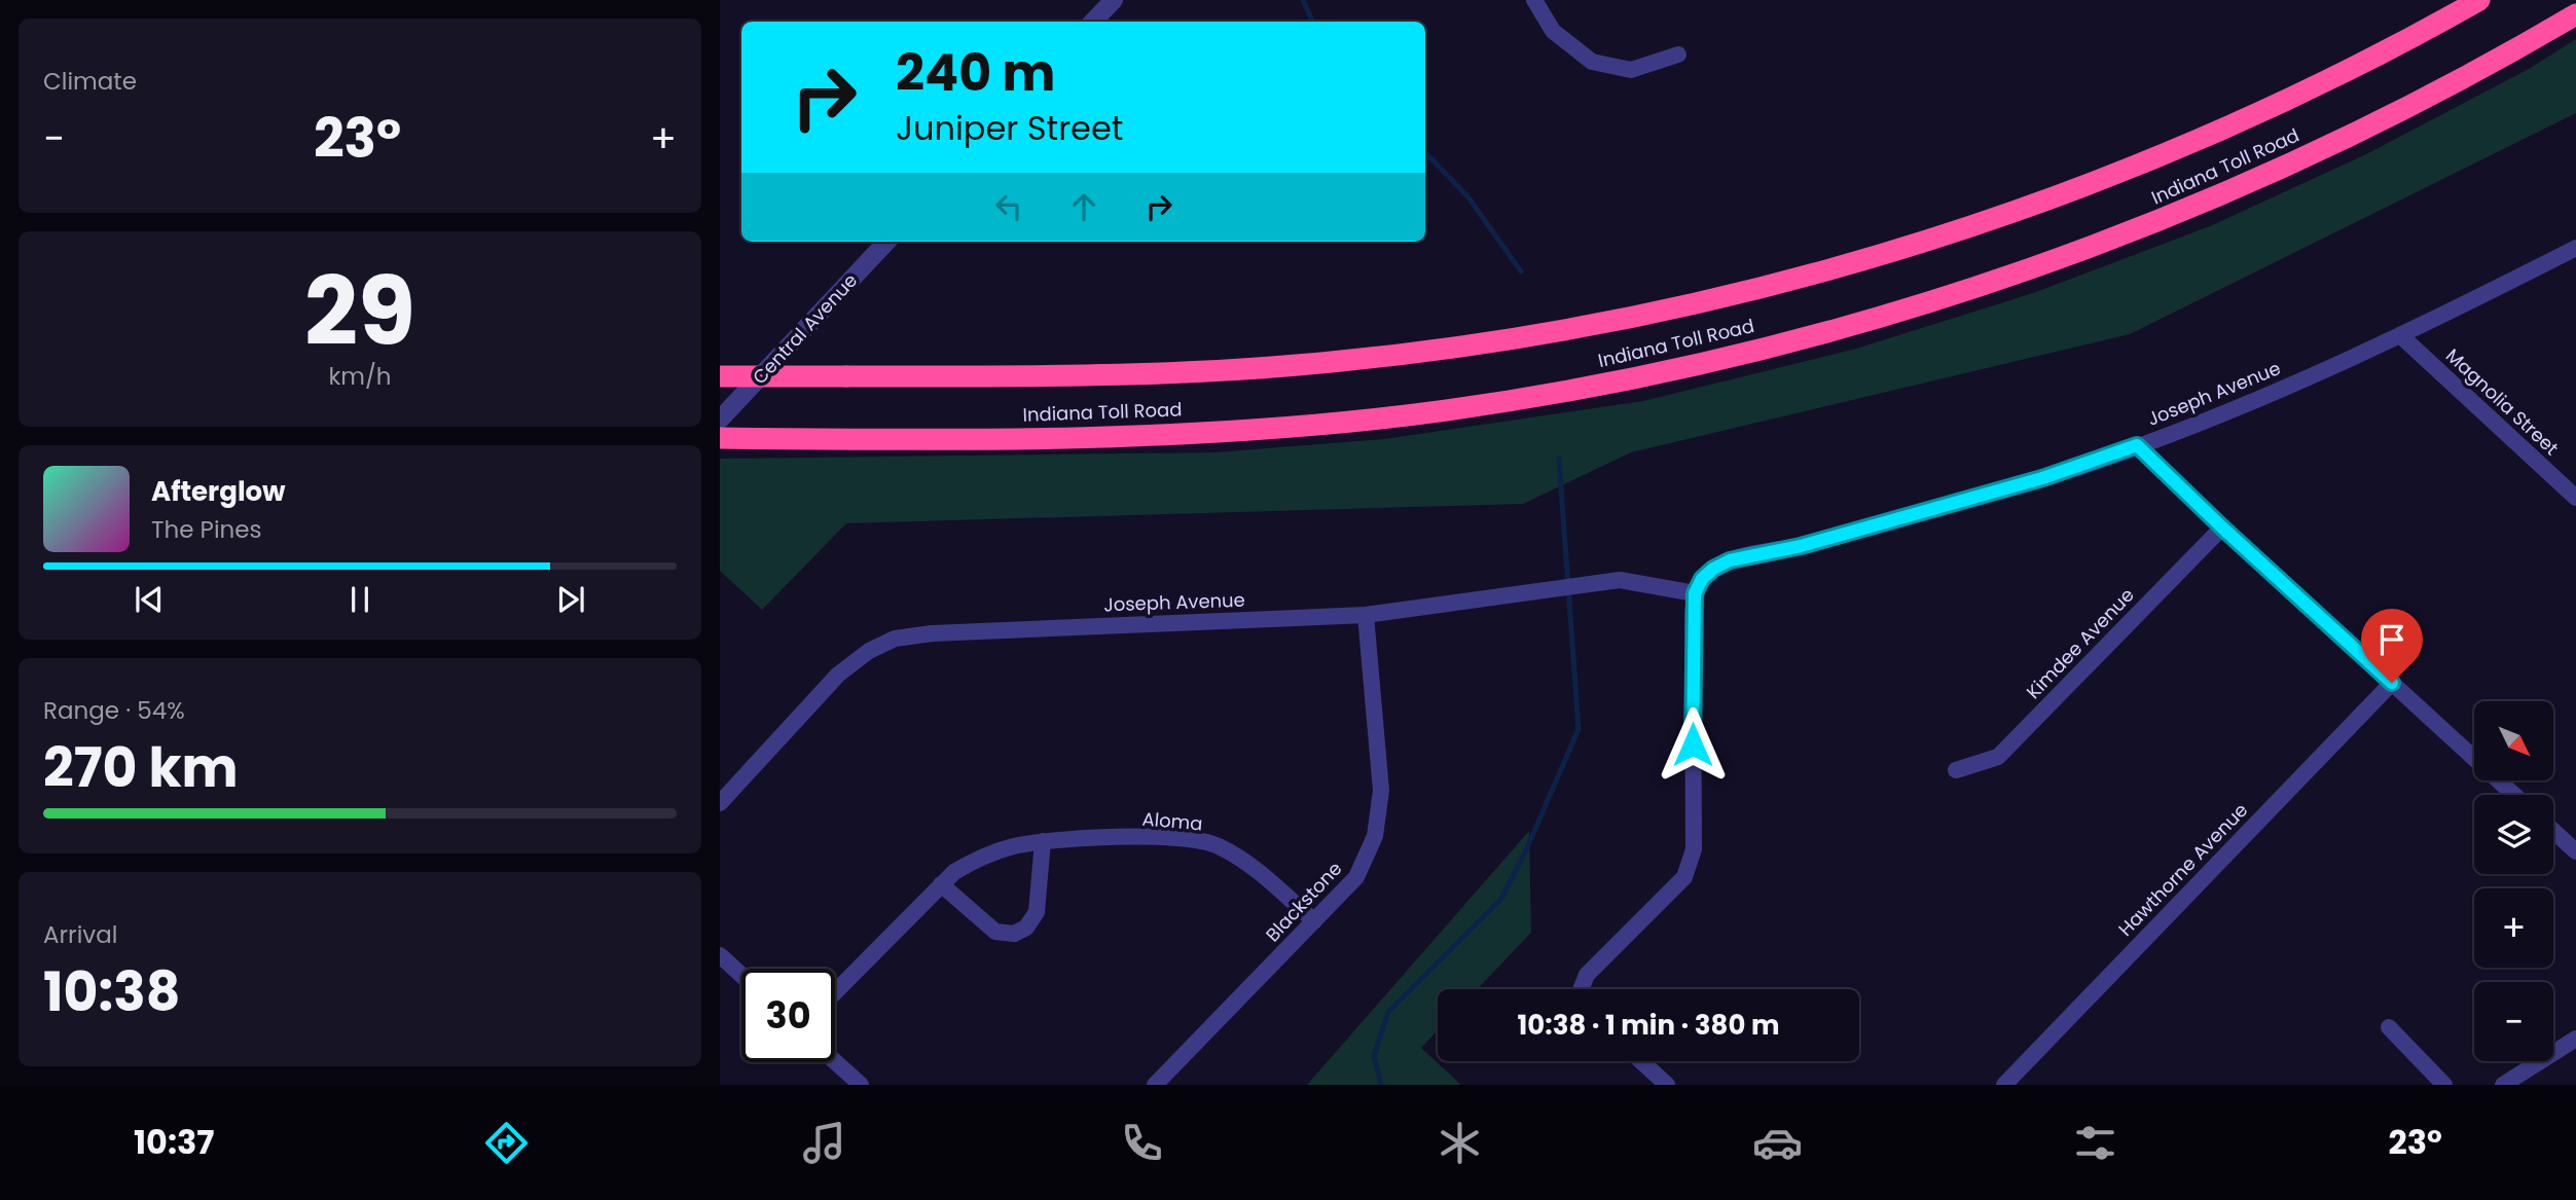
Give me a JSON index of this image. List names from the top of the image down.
{
  "streets": {
    "highway": ["Indiana Toll Road"],
    "street": [
      "Central Avenue",
      "Joseph Avenue",
      "Magnolia Street",
      "Kimdee Avenue",
      "Aloma",
      "Hawthorne Avenue",
      "Blackstone"
    ]
  },
  "crossings": [
    ["Joseph Avenue", "Magnolia Street"],
    ["Joseph Avenue", "Blackstone"],
    ["Aloma", "Blackstone"]
  ],
  "north": "bottom right",
  "page": {
    "tile": [
      "Climate",
      ["29", "km/h"],
      ["Range · 54%", "270 km"],
      ["Arrival", "10:38"]
    ],
    "turn": ["240 m", "Juniper Street"],
    "heat": ["−", "23°", "+"],
    "song": ["Afterglow", "The Pines"],
    "map_buttons": ["+", "−"],
    "limit": "30",
    "trip": "10:38 · 1 min · 380 m",
    "tabs": ["10:37", "23°"]
  }
}
